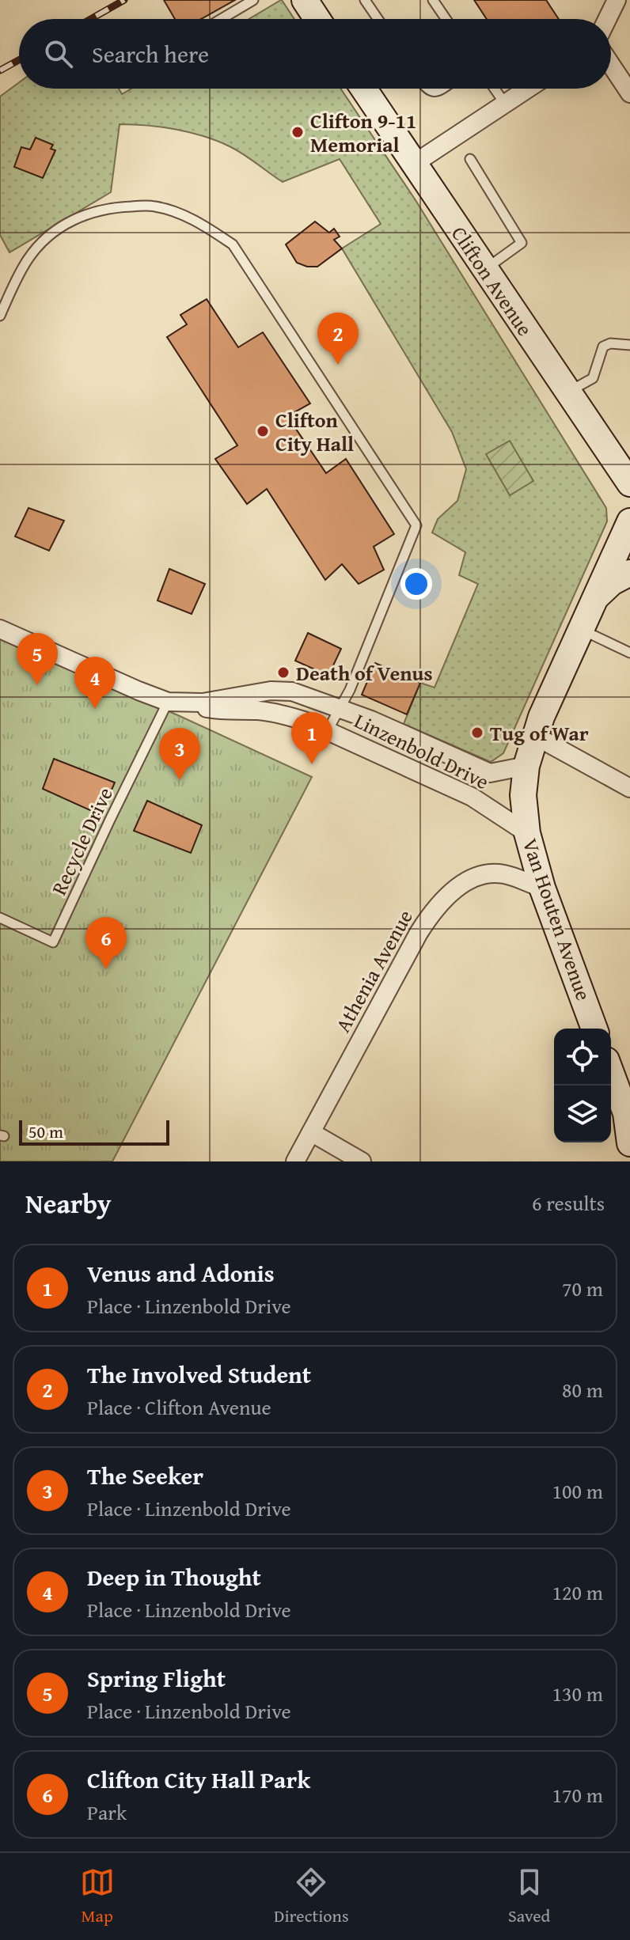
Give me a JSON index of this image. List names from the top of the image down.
{
  "streets": {
    "main road": ["Clifton Avenue", "Van Houten Avenue"],
    "street": ["Linzenbold Drive", "Athenia Avenue"],
    "lane": ["Recycle Drive"]
  },
  "crossings": [
    ["Linzenbold Drive", "Recycle Drive"],
    ["Linzenbold Drive", "Van Houten Avenue"],
    ["Van Houten Avenue", "Athenia Avenue"]
  ],
  "places": [
    "Clifton 9-11 Memorial",
    "Clifton City Hall",
    "Death of Venus",
    "Tug of War"
  ],
  "scale_bar": "50 m",
  "page": {
    "search": "Search here",
    "pins": [
      "2",
      "5",
      "4",
      "1",
      "3",
      "6"
    ],
    "scale": "50 m",
    "heading": ["Nearby", "6 results"],
    "list": [
      {
        "mark": "1",
        "name": "Venus and Adonis",
        "note": "Place · Linzenbold Drive",
        "value": "70 m"
      },
      {
        "mark": "2",
        "name": "The Involved Student",
        "note": "Place · Clifton Avenue",
        "value": "80 m"
      },
      {
        "mark": "3",
        "name": "The Seeker",
        "note": "Place · Linzenbold Drive",
        "value": "100 m"
      },
      {
        "mark": "4",
        "name": "Deep in Thought",
        "note": "Place · Linzenbold Drive",
        "value": "120 m"
      },
      {
        "mark": "5",
        "name": "Spring Flight",
        "note": "Place · Linzenbold Drive",
        "value": "130 m"
      },
      {
        "mark": "6",
        "name": "Clifton City Hall Park",
        "note": "Park",
        "value": "170 m"
      }
    ],
    "nav": ["Map", "Directions", "Saved"]
  }
}
